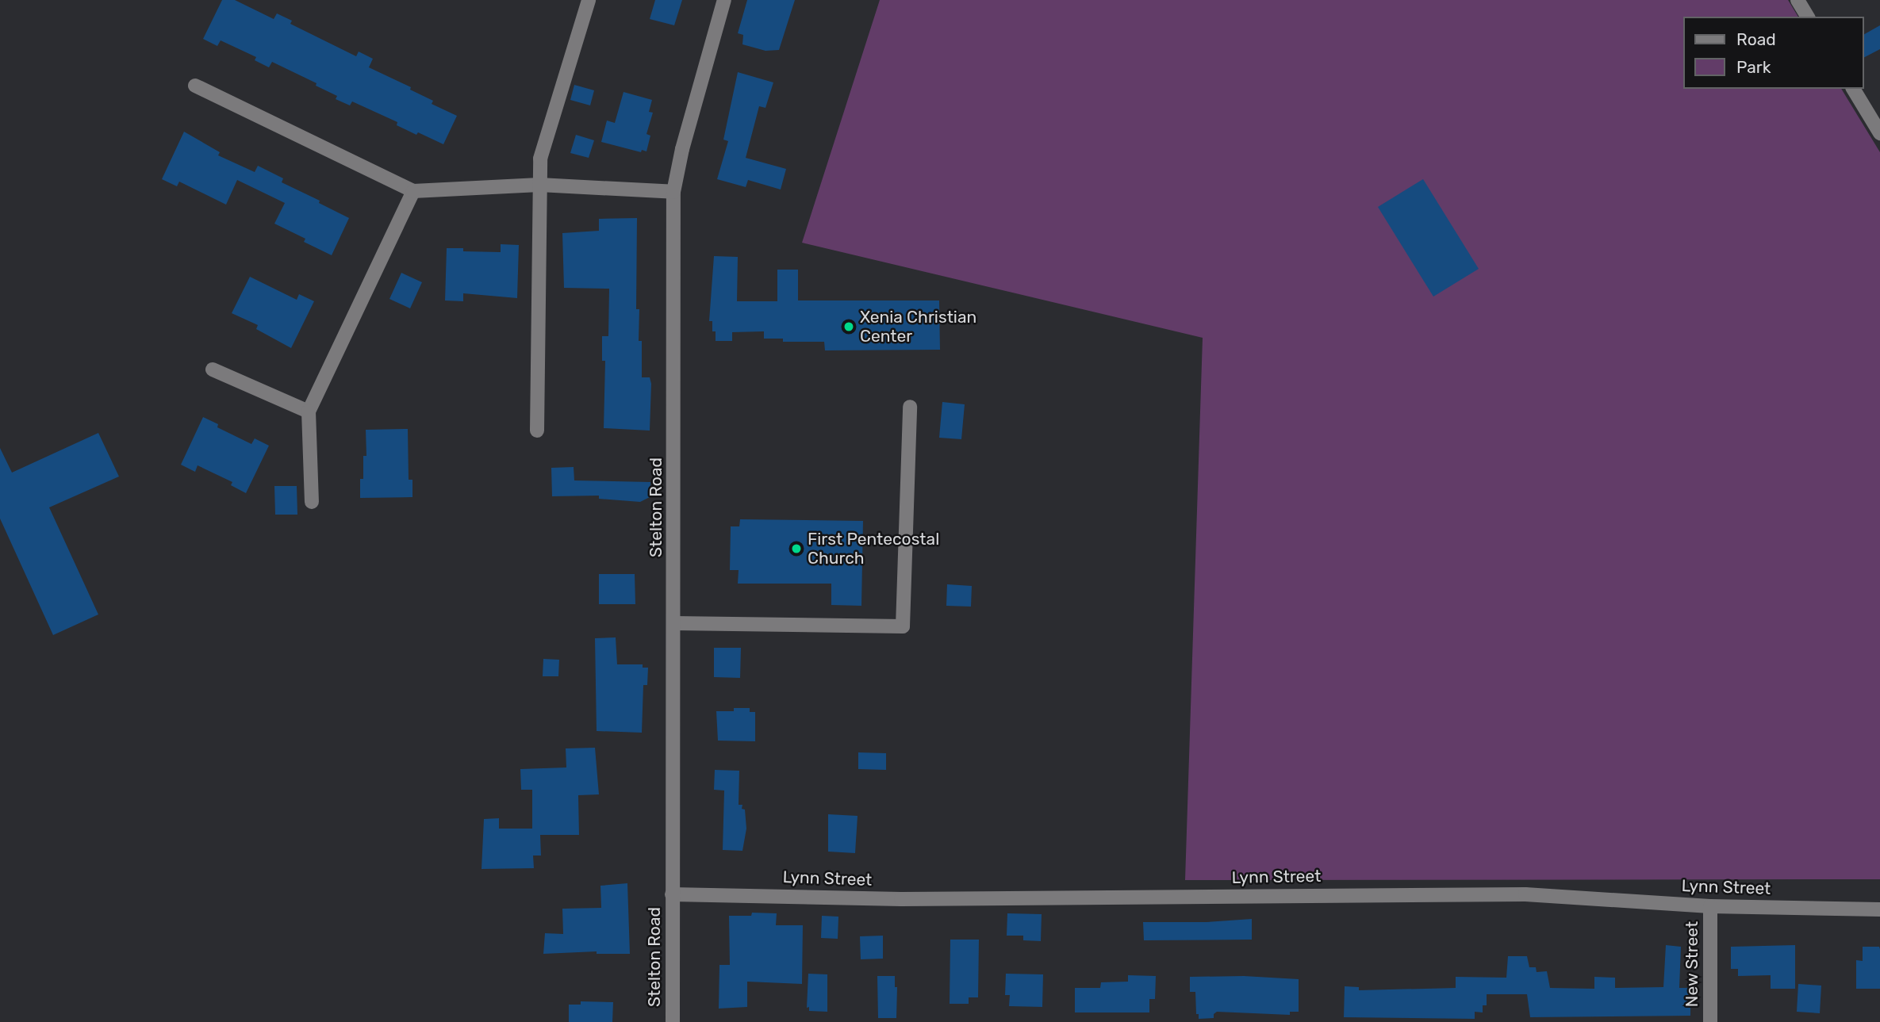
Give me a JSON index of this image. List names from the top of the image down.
{
  "streets": {
    "street": ["Stelton Road", "Lynn Street", "New Street"]
  },
  "crossings": [
    ["Stelton Road", "Lynn Street"],
    ["Lynn Street", "New Street"]
  ],
  "places": ["Xenia Christian Center", "First Pentecostal Church"],
  "legend": ["Road", "Park"]
}
